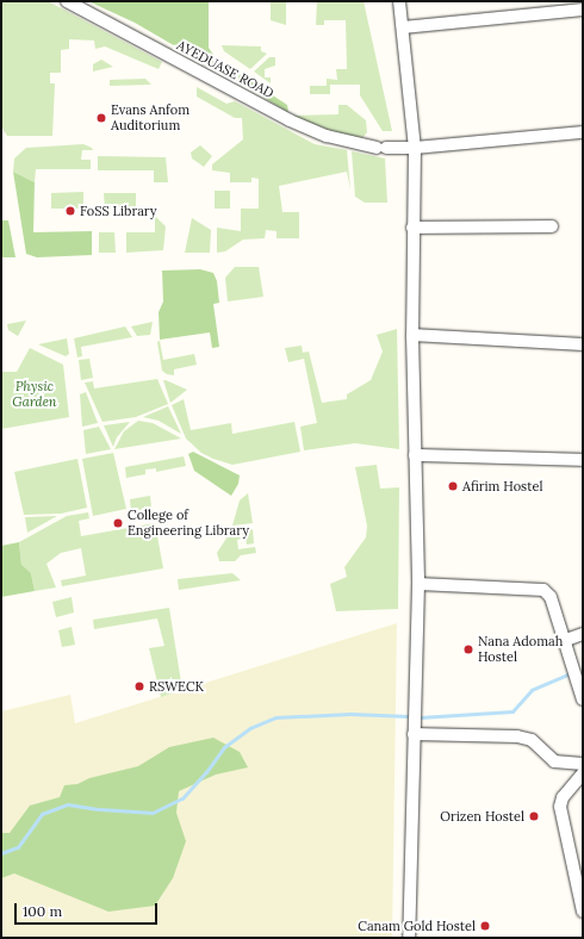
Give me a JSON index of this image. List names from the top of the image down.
{
  "streets": {
    "street": ["AYEDUASE ROAD"]
  },
  "parks": ["Physic Garden"],
  "places": [
    "Evans Anfom Auditorium",
    "FoSS Library",
    "Afirim Hostel",
    "College of Engineering Library",
    "Nana Adomah Hostel",
    "RSWECK",
    "Orizen Hostel",
    "Canam Gold Hostel"
  ],
  "scale_bar": "100 m"
}
